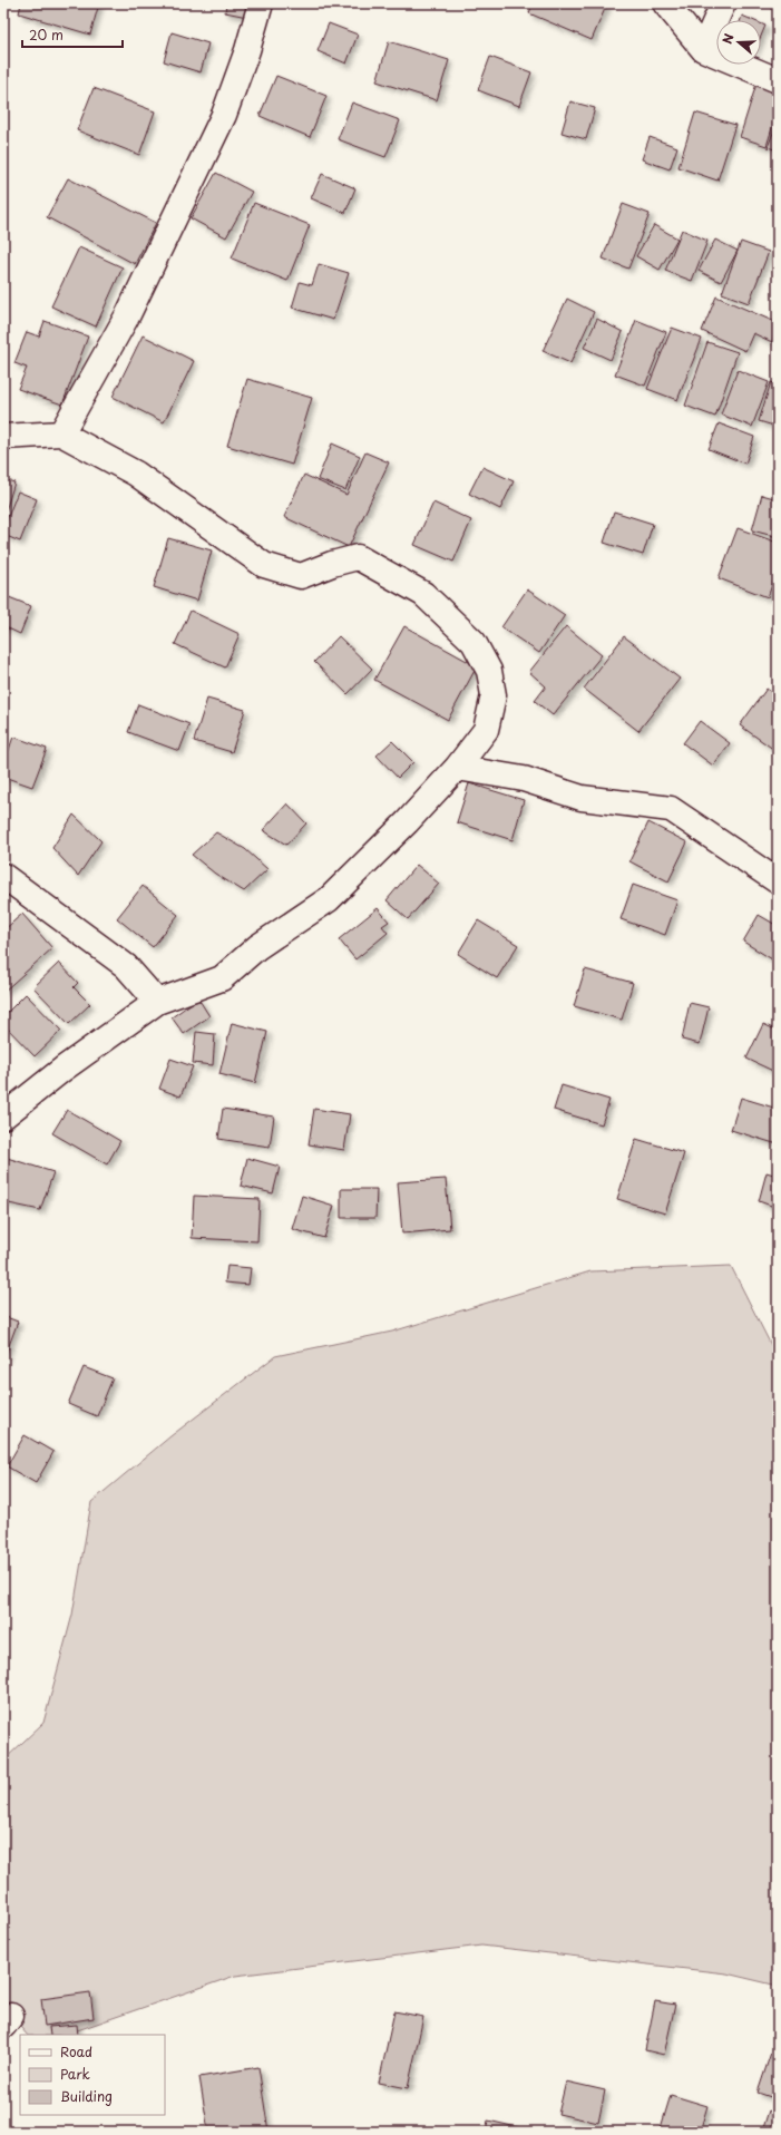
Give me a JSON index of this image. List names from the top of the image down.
{
  "legend": ["Road", "Park", "Building"],
  "scale_bar": "20 m",
  "north": "left"
}
